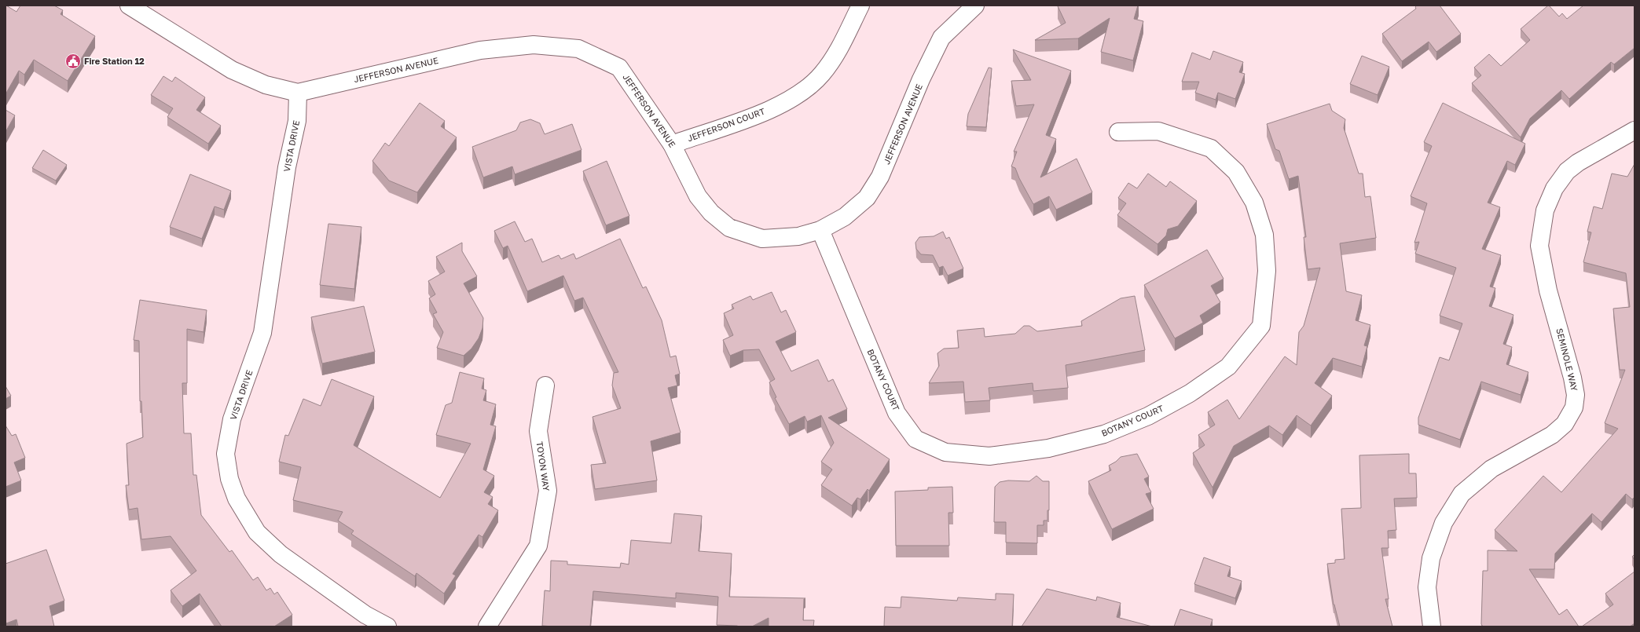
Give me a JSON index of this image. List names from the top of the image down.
{
  "streets": {
    "street": [
      "JEFFERSON AVENUE",
      "JEFFERSON COURT",
      "VISTA DRIVE",
      "SEMINOLE WAY",
      "BOTANY COURT",
      "TOYON WAY"
    ]
  },
  "crossings": [
    ["JEFFERSON AVENUE", "JEFFERSON COURT"],
    ["JEFFERSON AVENUE", "VISTA DRIVE"],
    ["JEFFERSON AVENUE", "BOTANY COURT"]
  ],
  "places": {
    "public building": ["Fire Station 12"]
  }
}
